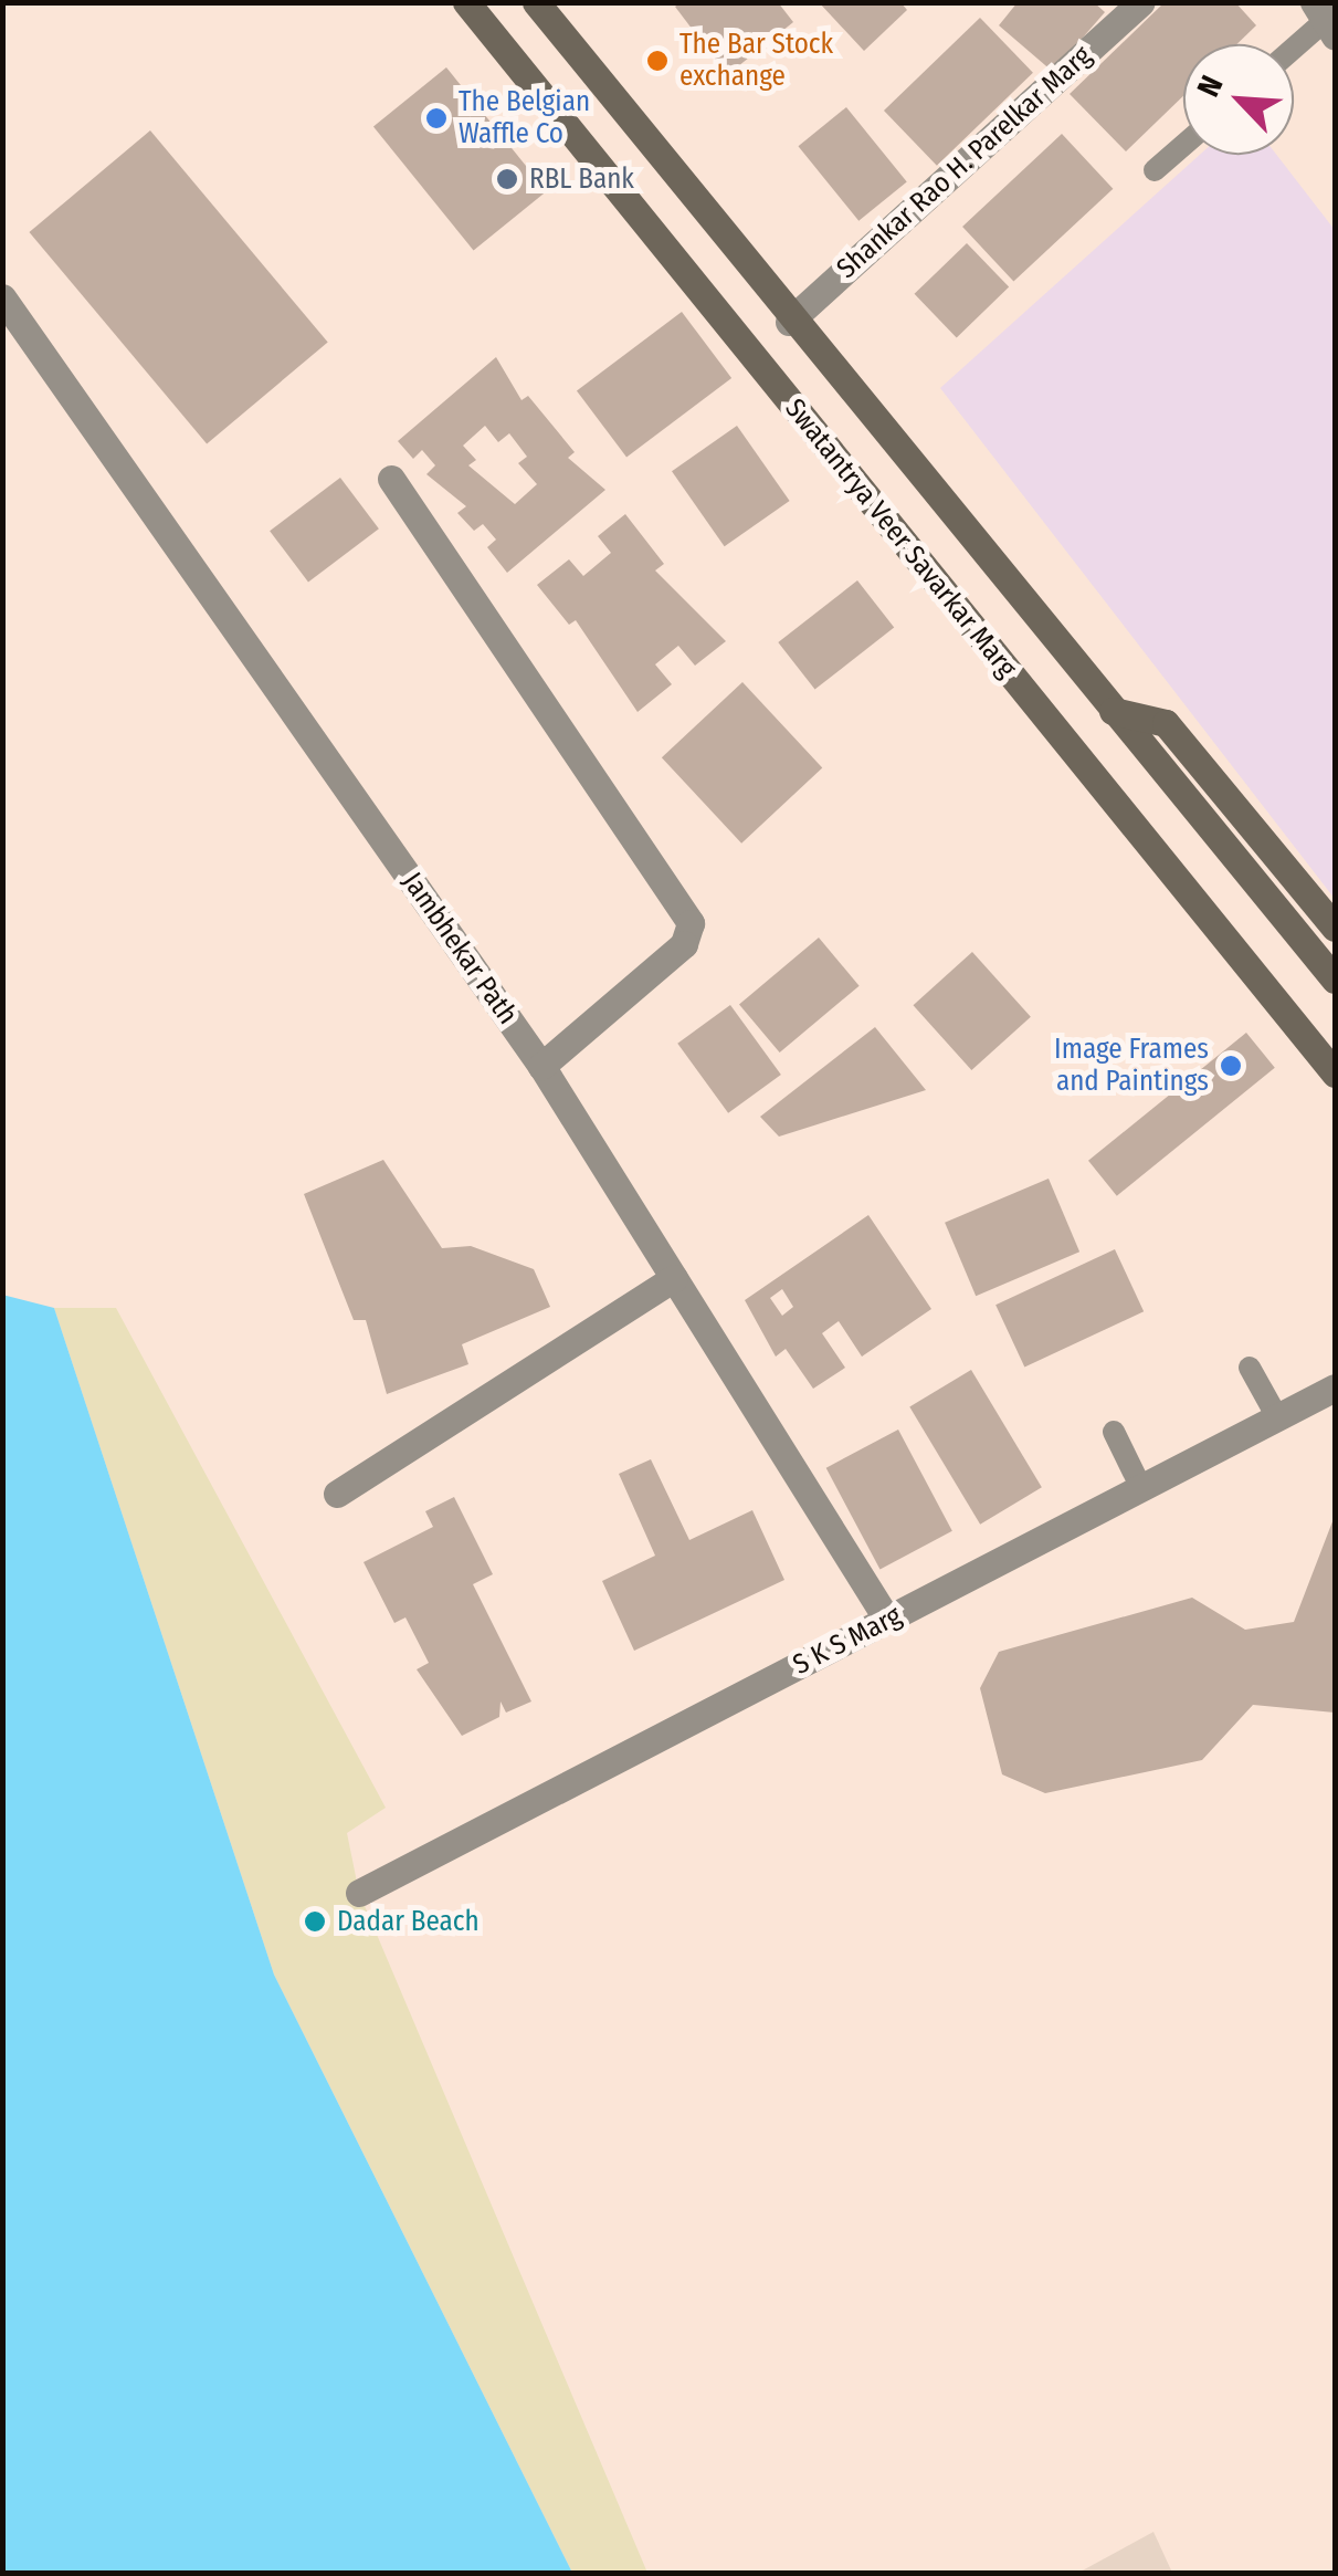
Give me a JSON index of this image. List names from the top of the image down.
{
  "streets": {
    "main road": ["Swatantrya Veer Savarkar Marg"],
    "street": ["Shankar Rao H. Parelkar Marg", "Jambhekar Path", "S K S Marg"]
  },
  "crossings": [
    ["Shankar Rao H. Parelkar Marg", "Swatantrya Veer Savarkar Marg"],
    ["Jambhekar Path", "S K S Marg"]
  ],
  "places": [
    "The Bar Stock exchange",
    "The Belgian Waffle Co",
    "RBL Bank",
    "Image Frames and Paintings",
    "Dadar Beach"
  ],
  "north": "top left"
}
